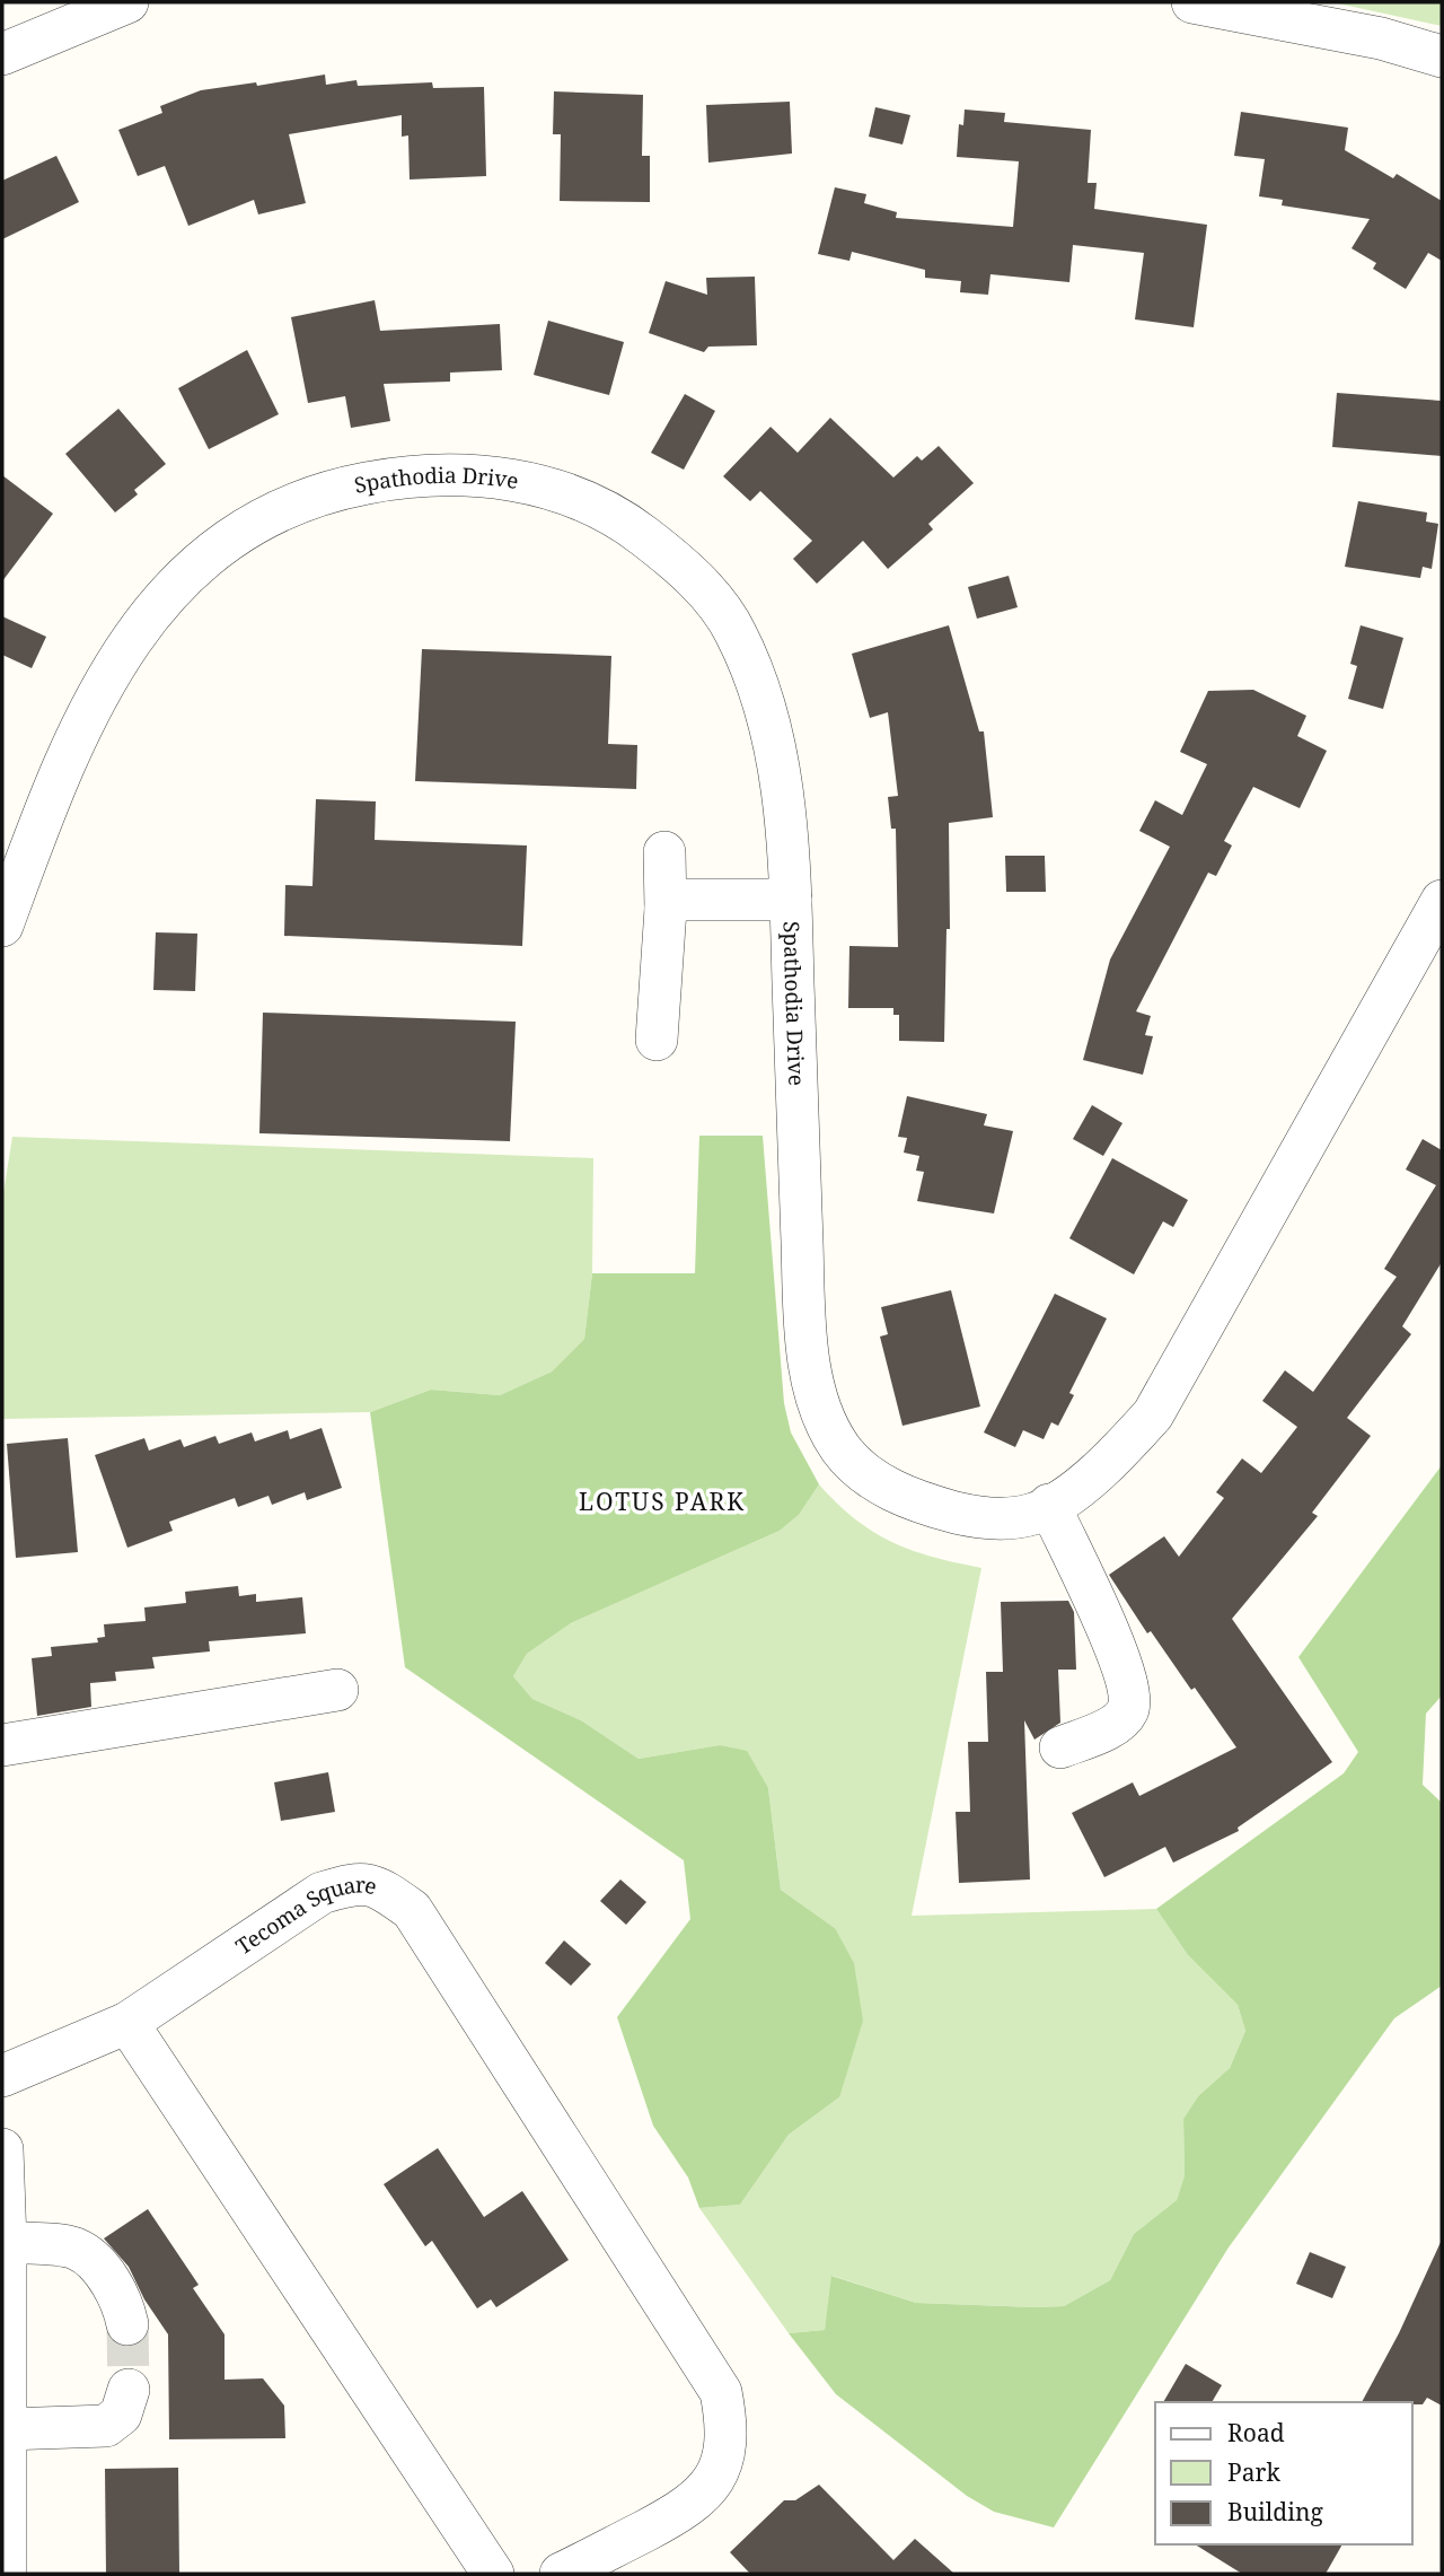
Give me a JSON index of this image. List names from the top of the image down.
{
  "streets": {
    "street": ["Spathodia Drive", "Tecoma Square"]
  },
  "districts": ["LOTUS PARK"],
  "legend": ["Road", "Park", "Building"]
}
